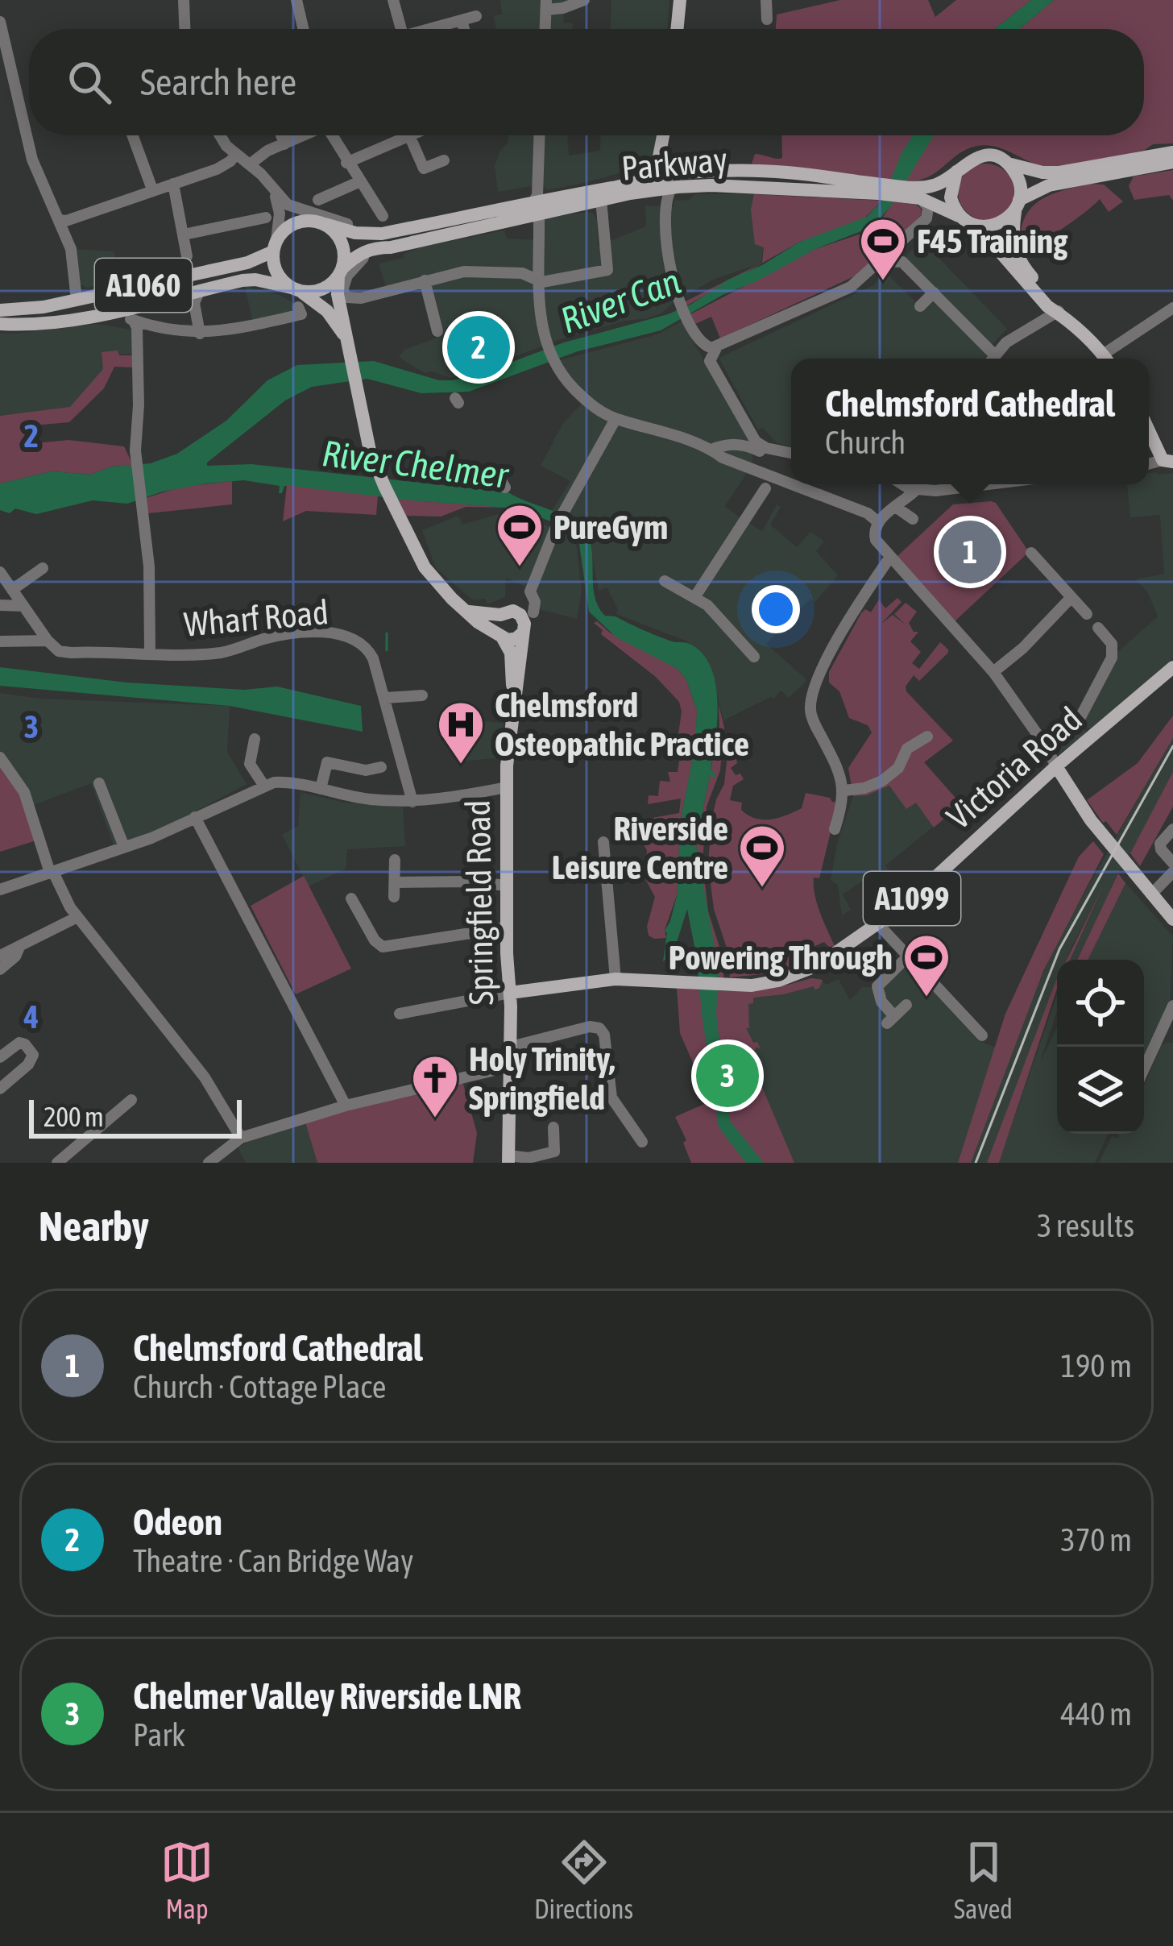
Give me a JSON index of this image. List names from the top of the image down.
{
  "streets": {
    "main road": [
      "Parkway",
      "A1060",
      "Victoria Road",
      "A1099",
      "Springfield Road"
    ],
    "street": ["Wharf Road"]
  },
  "crossings": [
    ["Parkway", "A1060"],
    ["Victoria Road", "Springfield Road"]
  ],
  "water": ["River Can", "River Chelmer"],
  "places": {
    "sports": [
      "F45 Training",
      "PureGym",
      "Riverside Leisure Centre",
      "Powering Through"
    ],
    "hospital": ["Chelmsford Osteopathic Practice"],
    "church": ["Holy Trinity, Springfield"]
  },
  "scale_bar": "200 m",
  "page": {
    "search": "Search here",
    "pins": ["2", "1", "3"],
    "popup": ["Chelmsford Cathedral", "Church"],
    "scale": "200 m",
    "heading": ["Nearby", "3 results"],
    "list": [
      {
        "mark": "1",
        "name": "Chelmsford Cathedral",
        "note": "Church · Cottage Place",
        "value": "190 m"
      },
      {
        "mark": "2",
        "name": "Odeon",
        "note": "Theatre · Can Bridge Way",
        "value": "370 m"
      },
      {
        "mark": "3",
        "name": "Chelmer Valley Riverside LNR",
        "note": "Park",
        "value": "440 m"
      }
    ],
    "nav": ["Map", "Directions", "Saved"]
  },
  "grid": {
    "rows": ["2", "3", "4"]
  }
}
